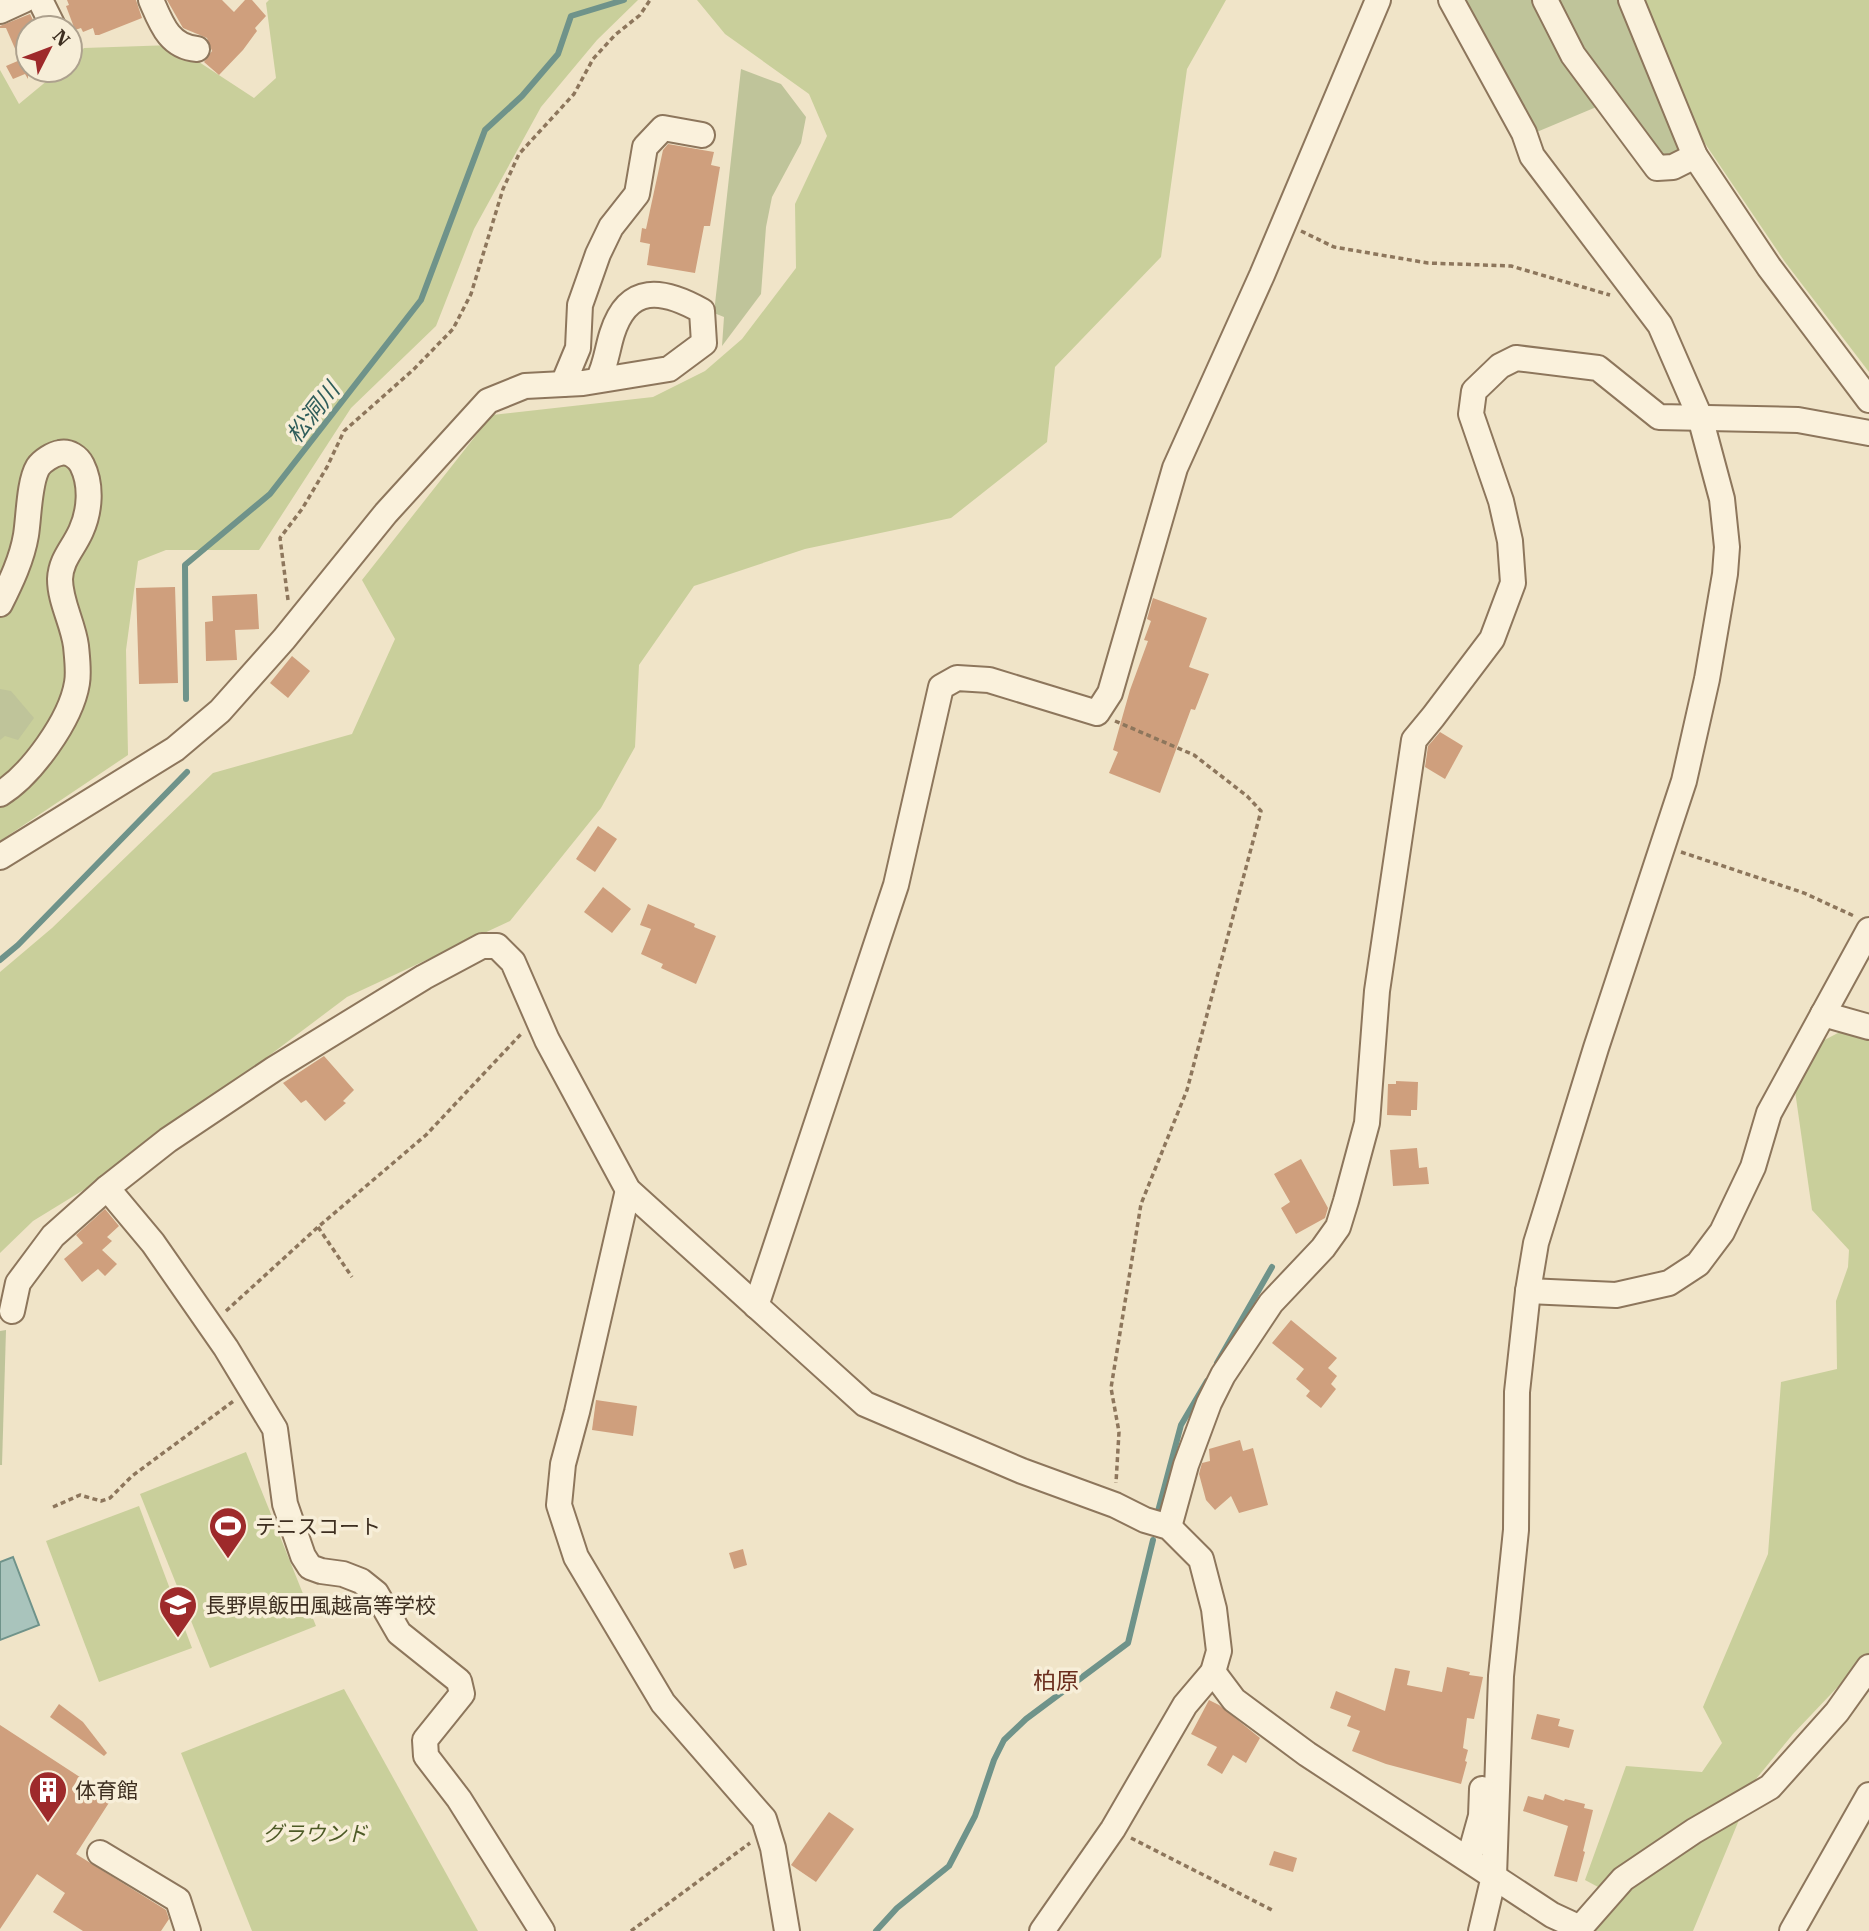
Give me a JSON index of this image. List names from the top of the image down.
{
  "districts": ["柏原"],
  "water": ["松洞川"],
  "parks": ["グラウンド"],
  "places": {
    "sports": ["テニスコート"],
    "school or university": ["長野県飯田風越高等学校"],
    "building": ["体育館"]
  },
  "north": "top right"
}
